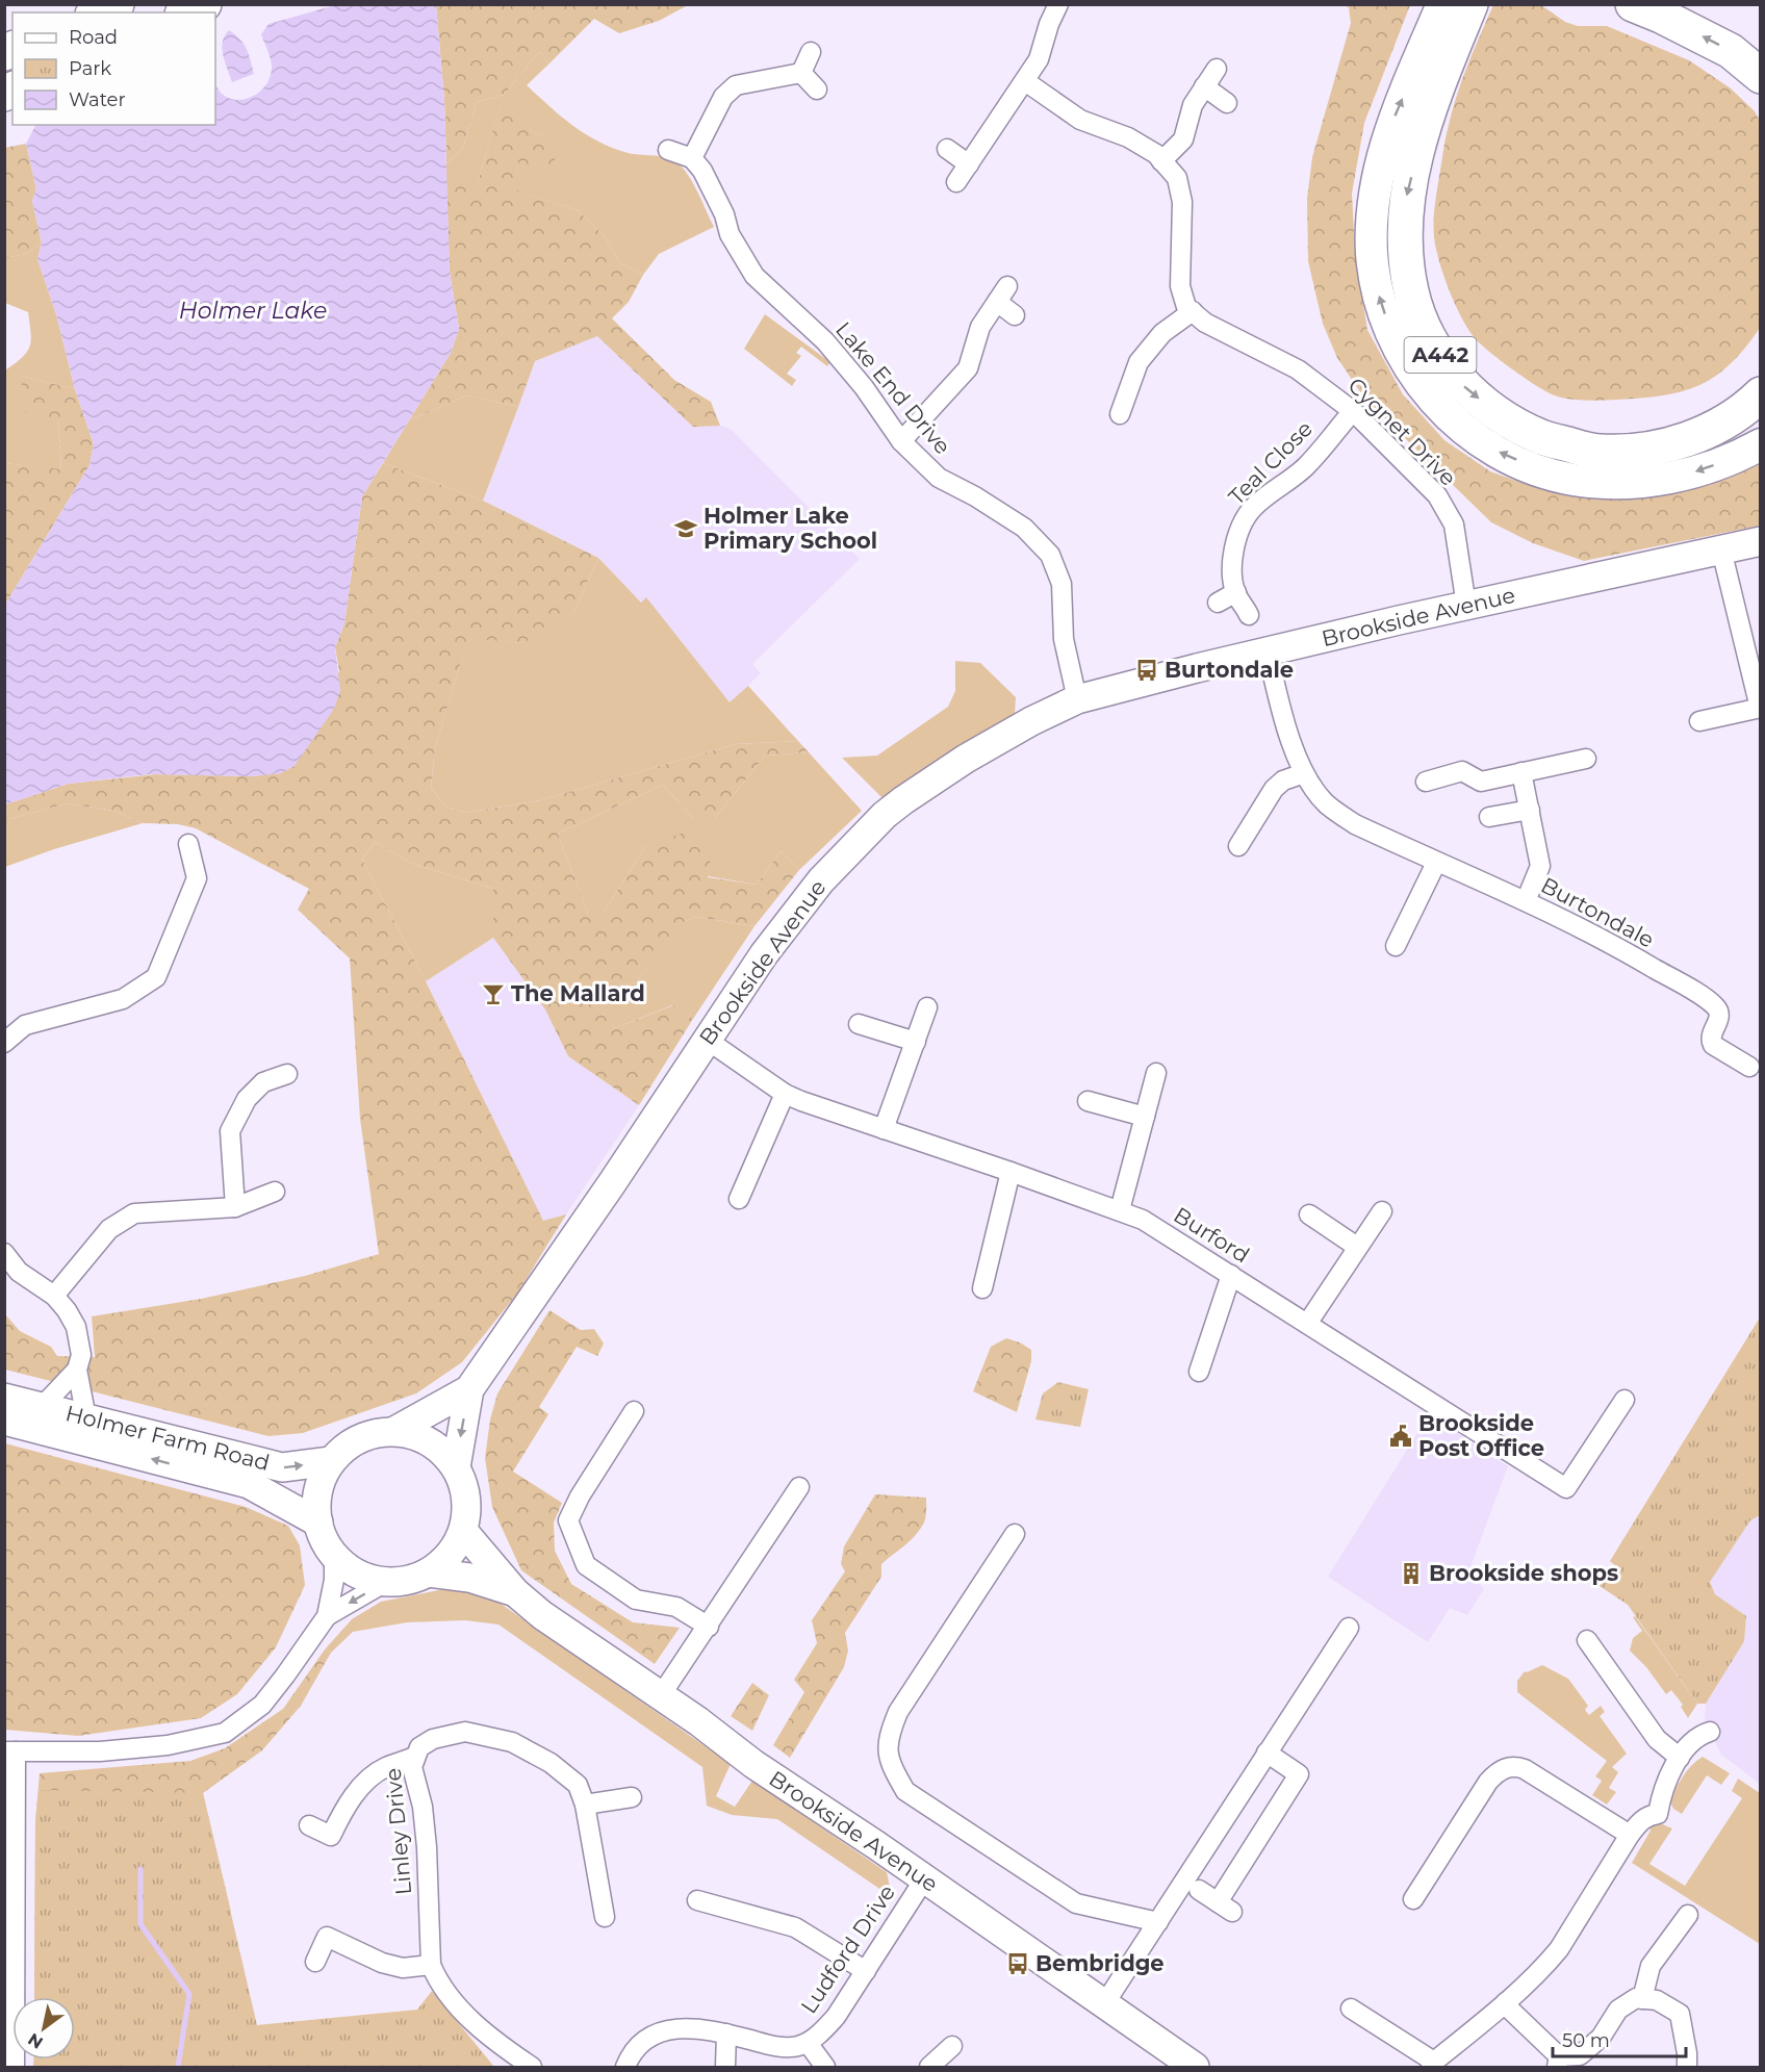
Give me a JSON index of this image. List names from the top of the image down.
{
  "streets": {
    "highway": ["A442"],
    "street": [
      "Lake End Drive",
      "Cygnet Drive",
      "Teal Close",
      "Brookside Avenue",
      "Burtondale",
      "Burford",
      "Holmer Farm Road",
      "Linley Drive",
      "Ludford Drive"
    ]
  },
  "crossings": [
    ["Lake End Drive", "Brookside Avenue"],
    ["Cygnet Drive", "Teal Close"],
    ["Cygnet Drive", "Brookside Avenue"],
    ["Brookside Avenue", "Burtondale"],
    ["Brookside Avenue", "Burford"],
    ["Brookside Avenue", "Holmer Farm Road"],
    ["Brookside Avenue", "Ludford Drive"]
  ],
  "water": ["Holmer Lake"],
  "places": {
    "school or university": ["Holmer Lake Primary School"],
    "bus stop": ["Burtondale", "Bembridge"],
    "bar": ["The Mallard"],
    "public building": ["Brookside Post Office"],
    "building": ["Brookside shops"]
  },
  "legend": ["Road", "Park", "Water"],
  "scale_bar": "50 m",
  "north": "bottom left"
}
